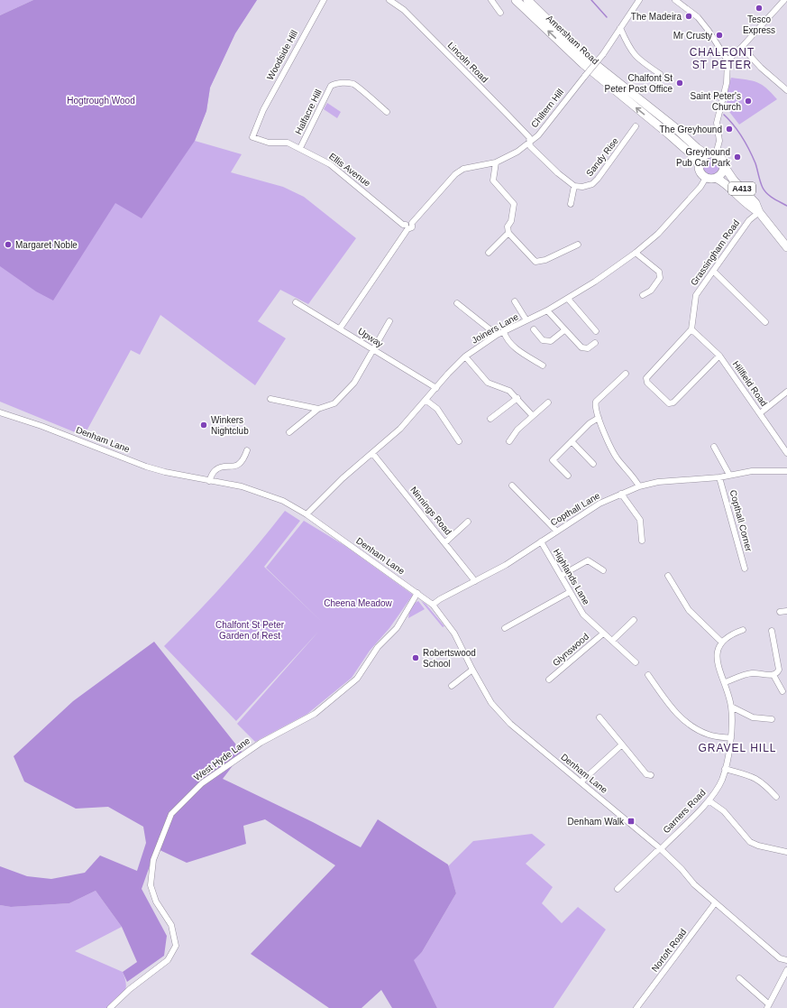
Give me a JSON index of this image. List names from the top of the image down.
{
  "streets": {
    "highway": ["Amersham Road", "A413"],
    "street": [
      "Woodside Hill",
      "Lincoln Road",
      "Chiltern Hill",
      "Halfacre Hill",
      "Sandy Rise",
      "Ellis Avenue",
      "Grassingham Road",
      "Joiners Lane",
      "Upway",
      "Hillfield Road",
      "Denham Lane",
      "Copthall Lane",
      "Ninnings Road",
      "Copthall Corner",
      "Highlands Lane",
      "Glynswood",
      "West Hyde Lane",
      "Garners Road",
      "Nortoft Road"
    ]
  },
  "crossings": [
    ["Amersham Road", "A413"],
    ["Amersham Road", "Joiners Lane"],
    ["Woodside Hill", "Ellis Avenue"],
    ["Lincoln Road", "Chiltern Hill"],
    ["Chiltern Hill", "Ellis Avenue"],
    ["Halfacre Hill", "Ellis Avenue"],
    ["A413", "Grassingham Road"],
    ["A413", "Joiners Lane"],
    ["Grassingham Road", "Hillfield Road"],
    ["Joiners Lane", "Upway"],
    ["Joiners Lane", "Denham Lane"],
    ["Joiners Lane", "Ninnings Road"],
    ["Denham Lane", "Copthall Lane"],
    ["Denham Lane", "West Hyde Lane"],
    ["Denham Lane", "Garners Road"],
    ["Denham Lane", "Nortoft Road"],
    ["Copthall Lane", "Ninnings Road"],
    ["Copthall Lane", "Copthall Corner"],
    ["Copthall Lane", "Highlands Lane"],
    ["Highlands Lane", "Glynswood"]
  ],
  "districts": ["CHALFONT ST PETER", "GRAVEL HILL"],
  "parks": ["Hogtrough Wood", "Cheena Meadow", "Chalfont St Peter Garden of Rest"],
  "places": {
    "other": [
      "Tesco Express",
      "The Madeira",
      "Mr Crusty",
      "Chalfont St Peter Post Office",
      "Saint Peter's Church",
      "The Greyhound",
      "Greyhound Pub Car Park",
      "Margaret Noble",
      "Winkers Nightclub",
      "Robertswood School"
    ],
    "transit": ["Denham Walk"]
  }
}
